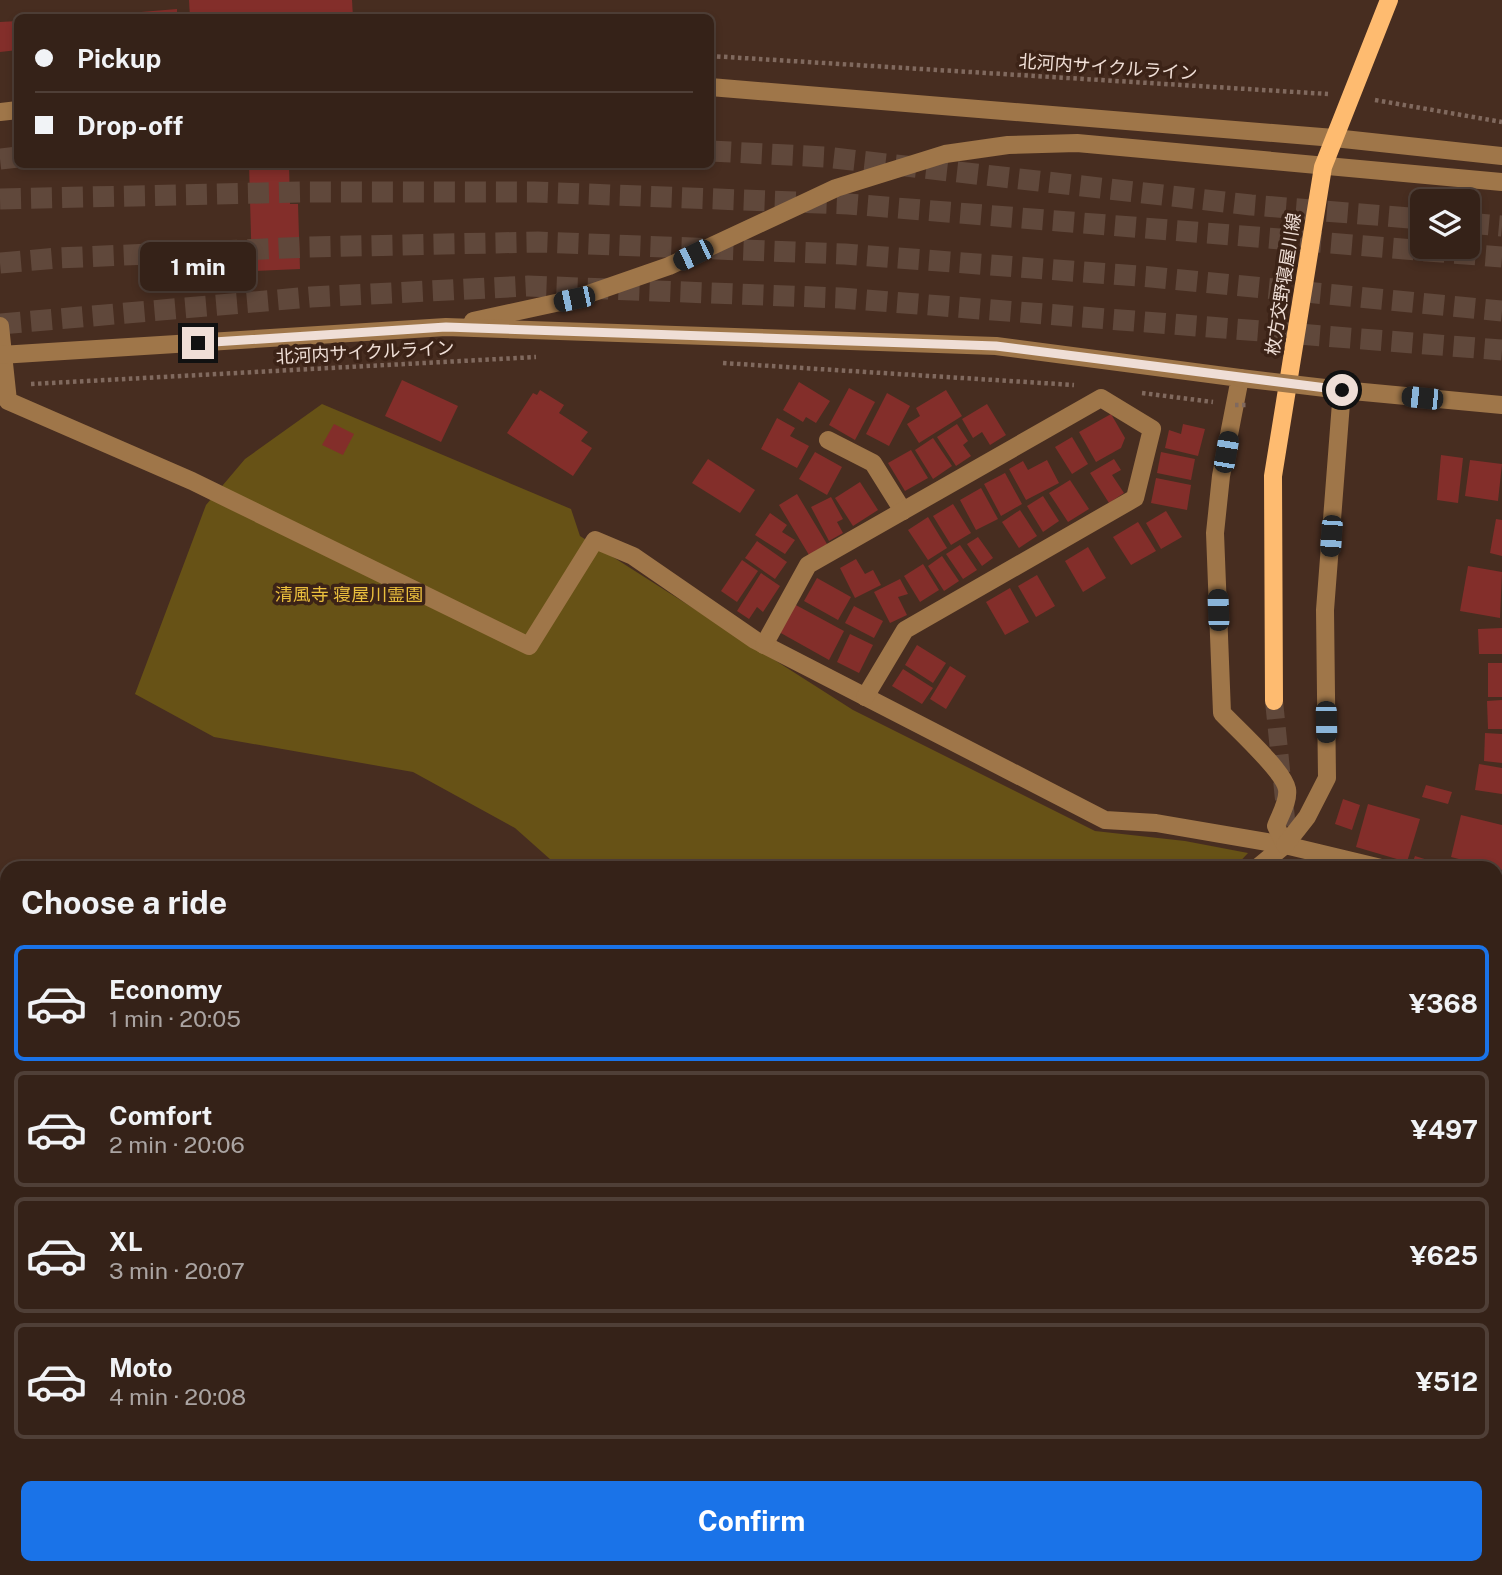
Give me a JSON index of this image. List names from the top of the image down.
{
  "streets": {
    "main road": ["枚方交野寝屋川線"],
    "path": ["北河内サイクルライン"]
  },
  "crossings": [
    ["北河内サイクルライン", "枚方交野寝屋川線"]
  ],
  "parks": ["清風寺 寝屋川霊園"],
  "page": {
    "banner": ["Pickup", "Drop-off"],
    "bubble": "1 min",
    "heading": "Choose a ride",
    "list": [
      {
        "name": "Economy",
        "note": "1 min · 20:05",
        "value": "¥368"
      },
      {
        "name": "Comfort",
        "note": "2 min · 20:06",
        "value": "¥497"
      },
      {
        "name": "XL",
        "note": "3 min · 20:07",
        "value": "¥625"
      },
      {
        "name": "Moto",
        "note": "4 min · 20:08",
        "value": "¥512"
      }
    ],
    "buttons": "Confirm"
  }
}
